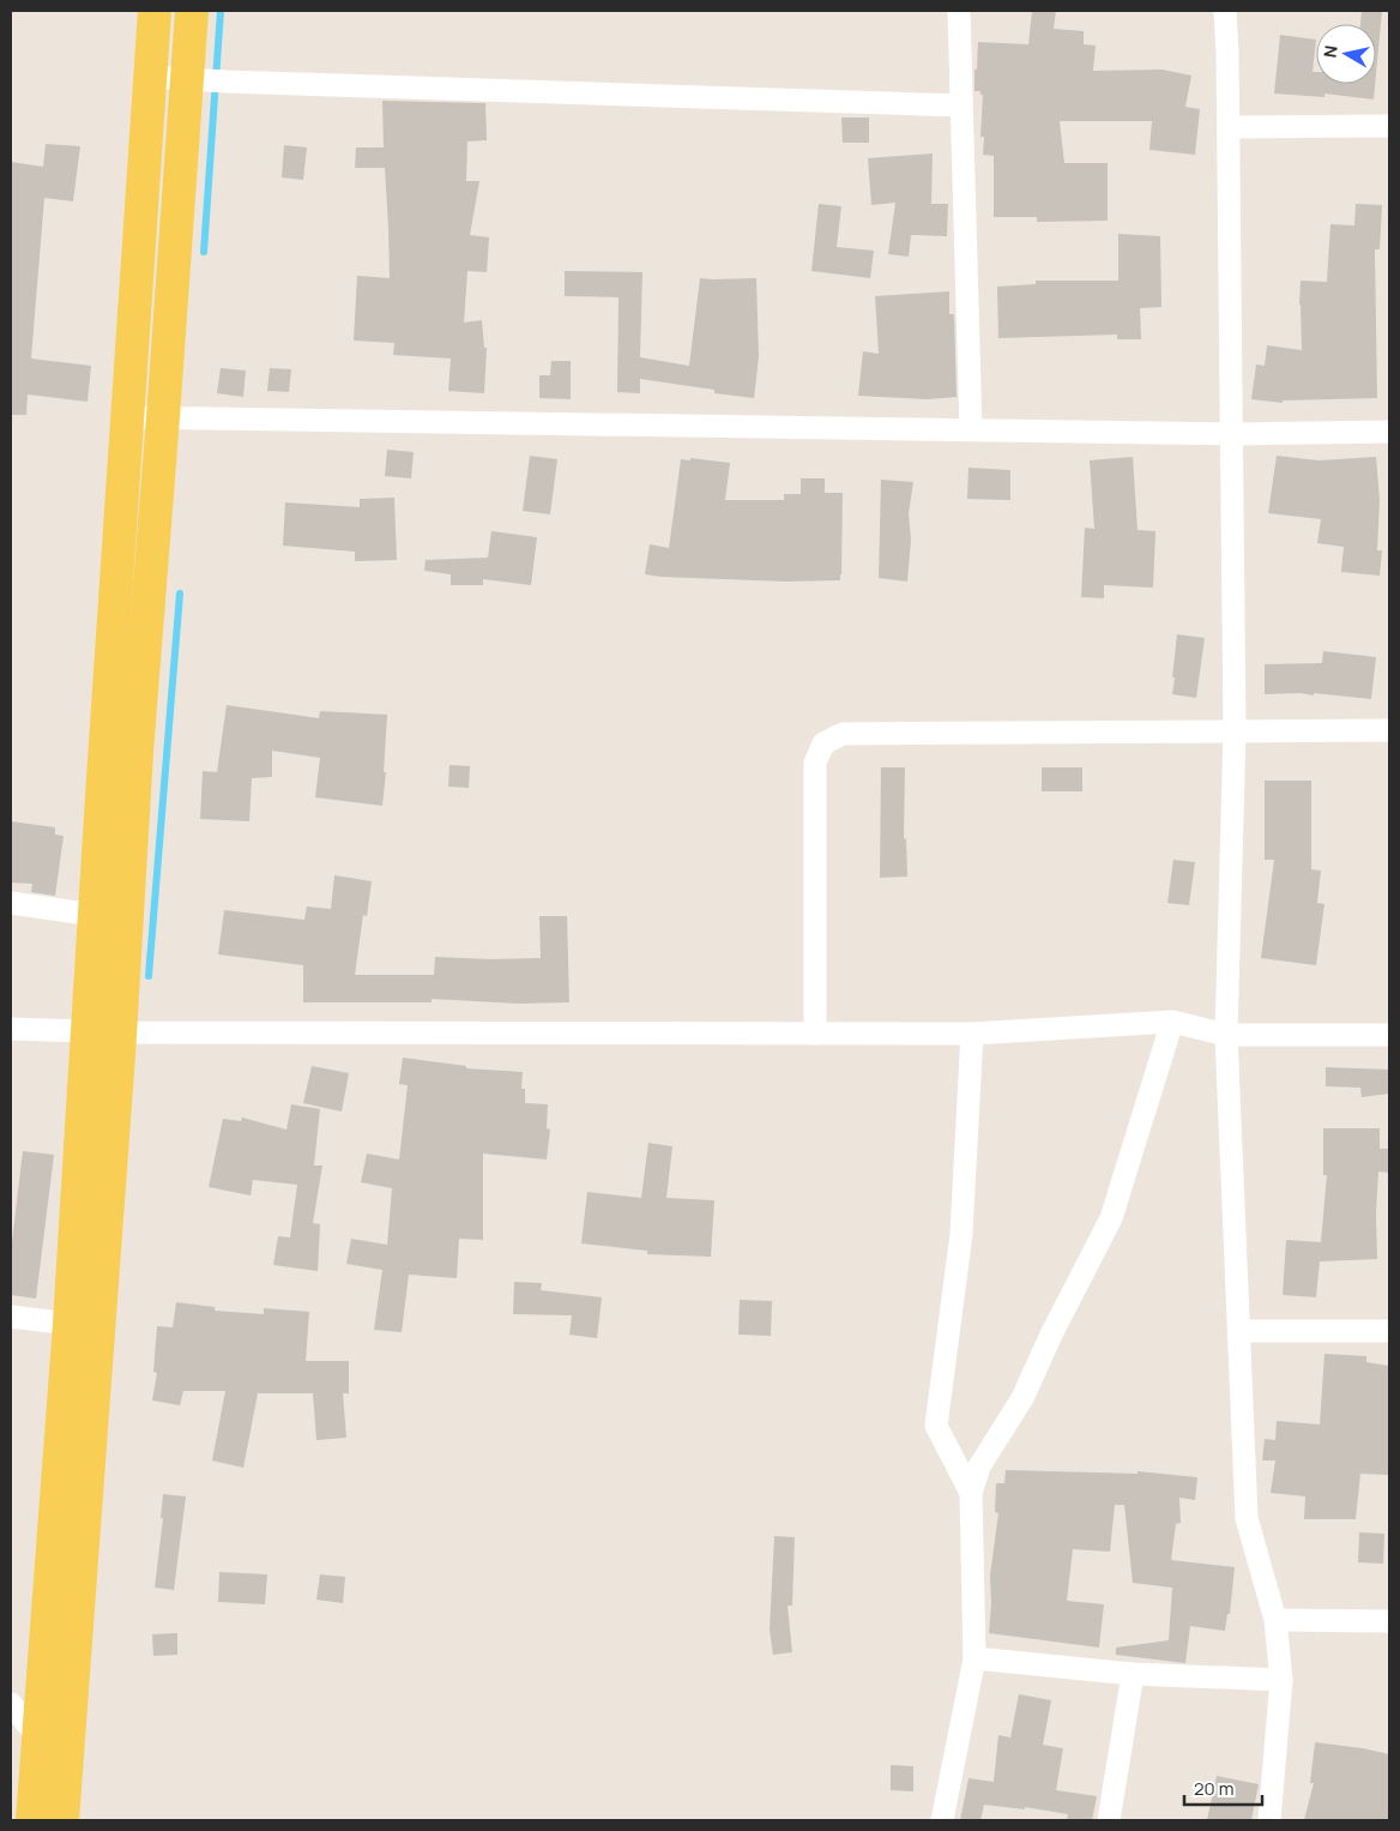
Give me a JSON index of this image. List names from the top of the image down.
{
  "scale_bar": "20 m",
  "north": "left"
}
